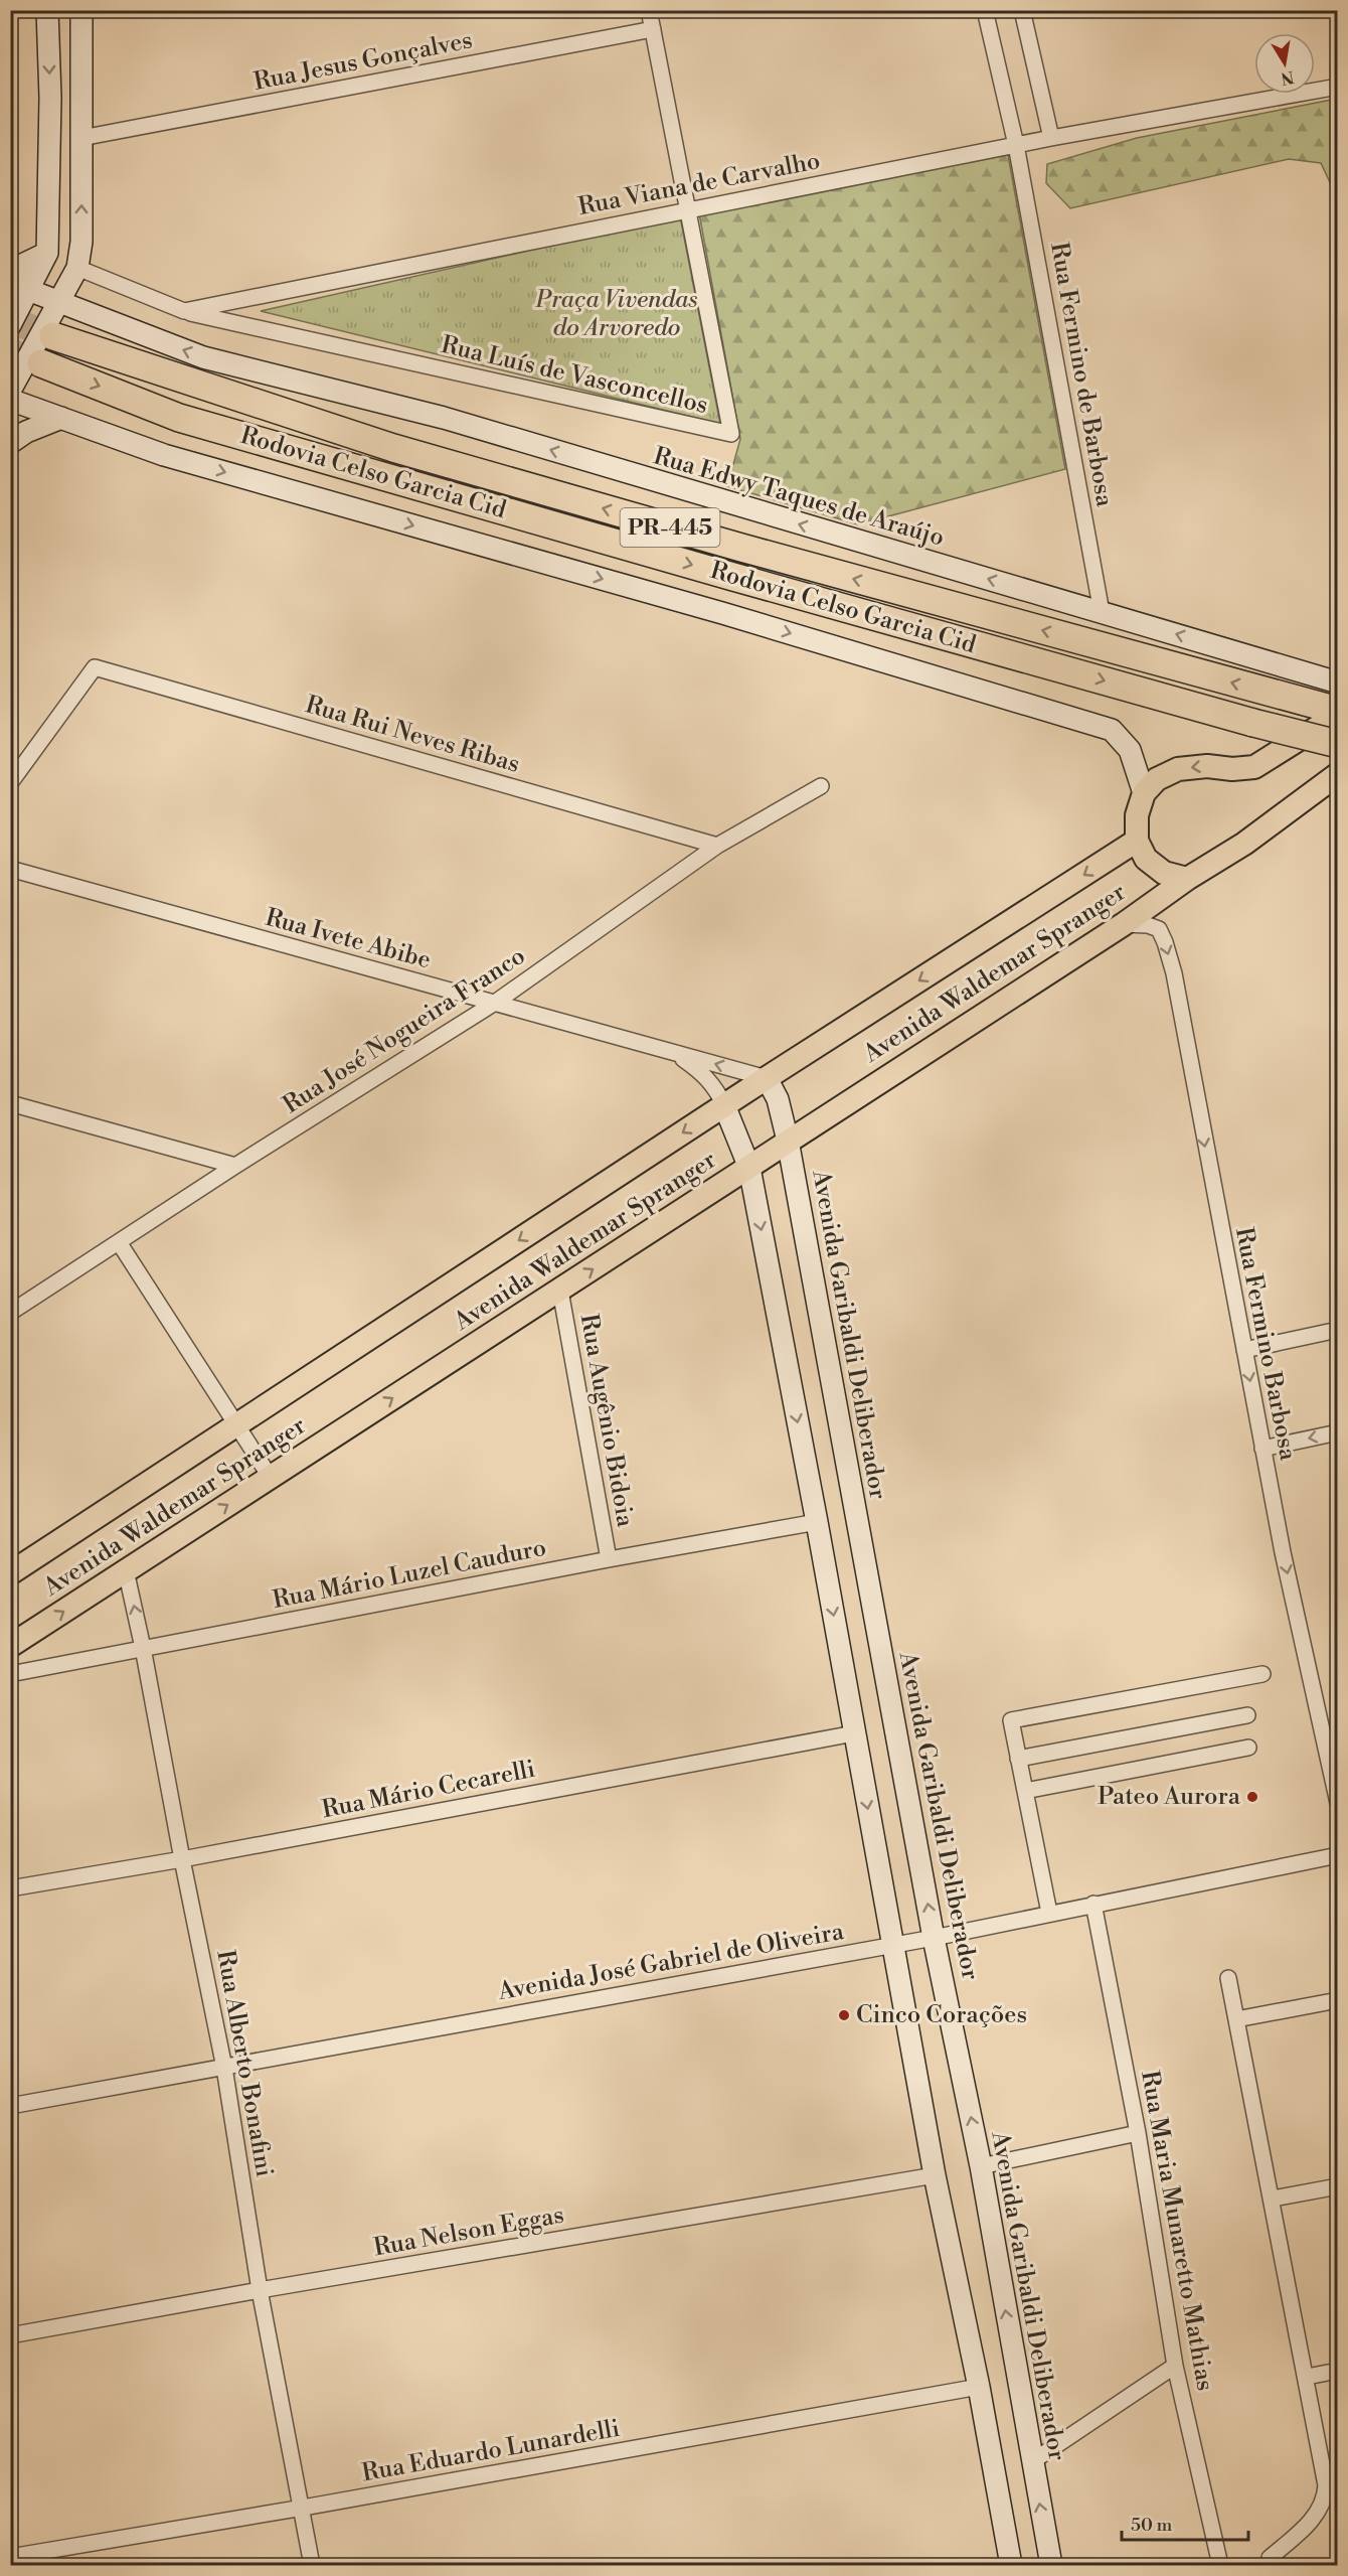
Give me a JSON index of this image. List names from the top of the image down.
{
  "streets": {
    "highway": ["Rodovia Celso Garcia Cid", "PR-445"],
    "main road": ["Avenida Waldemar Spranger"],
    "street": [
      "Rua Jesus Gonçalves",
      "Rua Viana de Carvalho",
      "Rua Fermino de Barbosa",
      "Rua Luís de Vasconcellos",
      "Rua Edwy Taques de Araújo",
      "Rua Rui Neves Ribas",
      "Rua Ivete Abibe",
      "Rua José Nogueira Franco",
      "Avenida Garibaldi Deliberador",
      "Rua Fermino Barbosa",
      "Rua Augênio Bidoia",
      "Rua Mário Luzel Cauduro",
      "Rua Mário Cecarelli",
      "Avenida José Gabriel de Oliveira",
      "Rua Alberto Bonafini",
      "Rua Maria Munaretto Mathias",
      "Rua Nelson Eggas",
      "Rua Eduardo Lunardelli"
    ]
  },
  "crossings": [
    ["Rua Viana de Carvalho", "Rua Fermino de Barbosa"],
    ["Rua Viana de Carvalho", "Rua Luís de Vasconcellos"],
    ["Rua Fermino de Barbosa", "Rua Edwy Taques de Araújo"],
    ["Rua Rui Neves Ribas", "Rua José Nogueira Franco"],
    ["Rua Ivete Abibe", "Avenida Waldemar Spranger"],
    ["Rua Ivete Abibe", "Rua José Nogueira Franco"],
    ["Rua Ivete Abibe", "Avenida Garibaldi Deliberador"],
    ["Avenida Waldemar Spranger", "Avenida Garibaldi Deliberador"],
    ["Avenida Waldemar Spranger", "Rua Fermino Barbosa"],
    ["Avenida Waldemar Spranger", "Rua Augênio Bidoia"],
    ["Avenida Waldemar Spranger", "Rua Alberto Bonafini"],
    ["Avenida Garibaldi Deliberador", "Avenida José Gabriel de Oliveira"],
    ["Rua Augênio Bidoia", "Rua Mário Luzel Cauduro"],
    ["Rua Mário Luzel Cauduro", "Rua Alberto Bonafini"],
    ["Rua Mário Cecarelli", "Rua Alberto Bonafini"],
    ["Avenida José Gabriel de Oliveira", "Rua Alberto Bonafini"],
    ["Avenida José Gabriel de Oliveira", "Rua Maria Munaretto Mathias"],
    ["Rua Alberto Bonafini", "Rua Nelson Eggas"],
    ["Rua Alberto Bonafini", "Rua Eduardo Lunardelli"]
  ],
  "one_way": ["Rua Fermino Barbosa"],
  "parks": ["Praça Vivendas do Arvoredo"],
  "places": ["Pateo Aurora", "Cinco Corações"],
  "scale_bar": "50 m",
  "north": "bottom"
}
